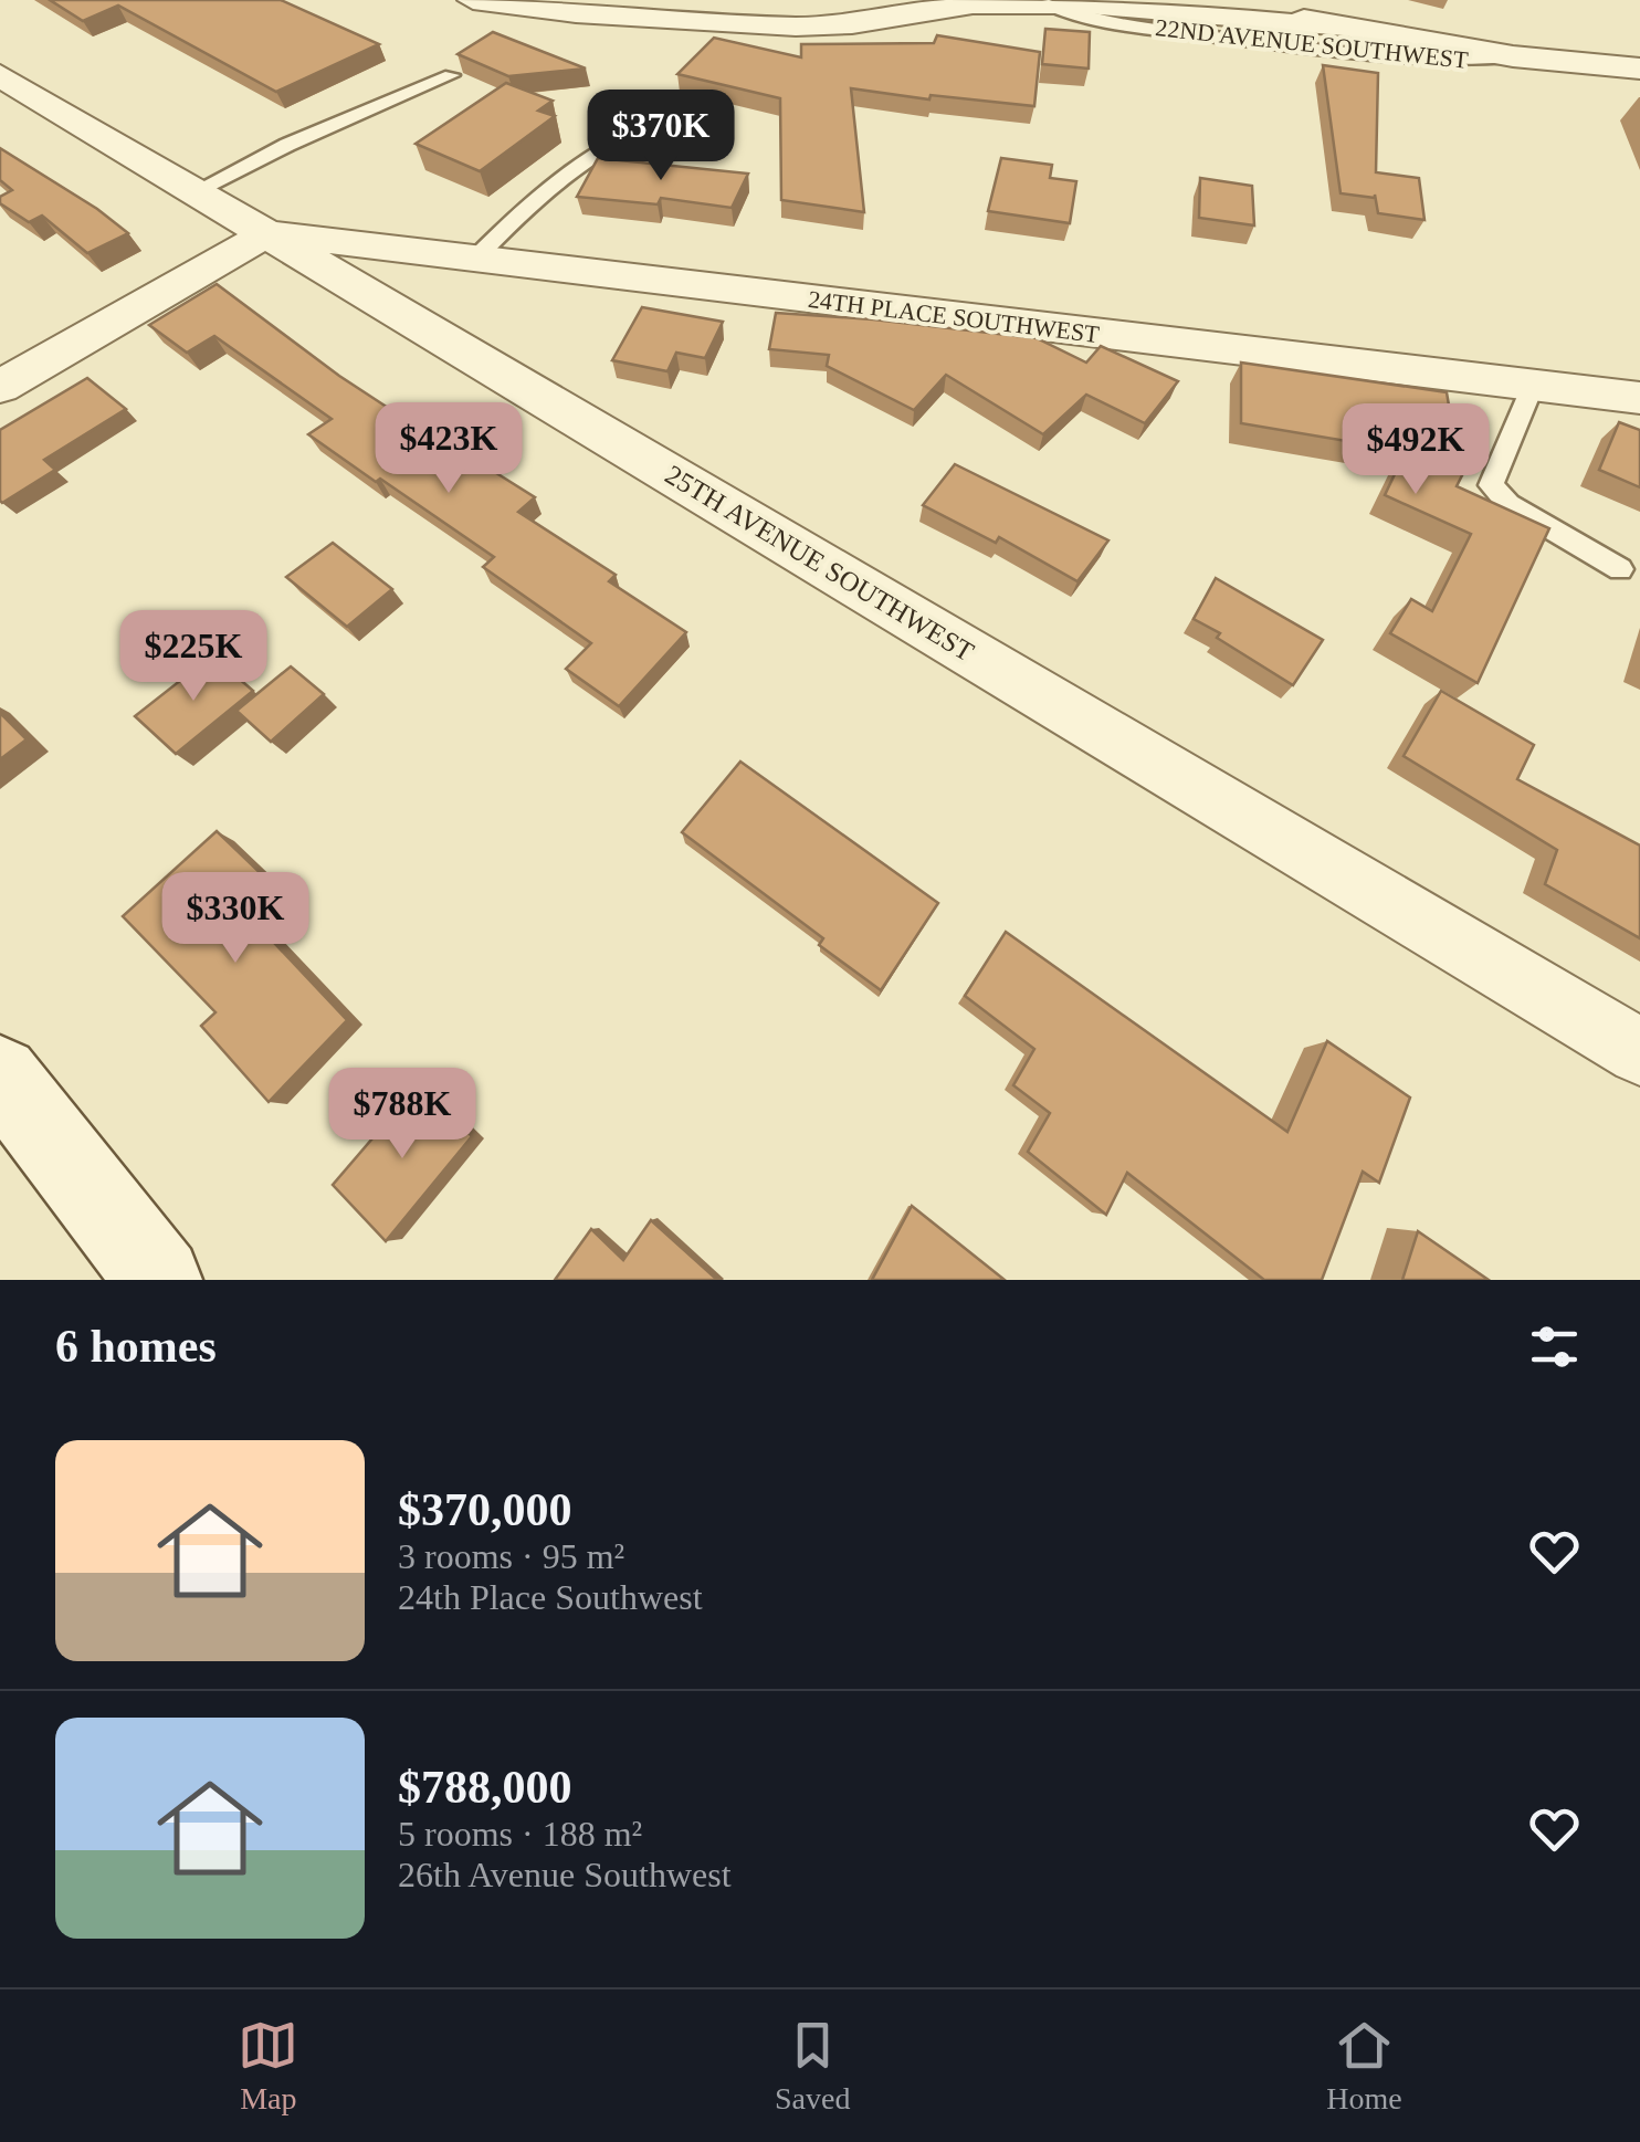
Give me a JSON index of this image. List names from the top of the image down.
{
  "streets": {
    "street": ["22ND AVENUE SOUTHWEST", "24TH PLACE SOUTHWEST", "25TH AVENUE SOUTHWEST"]
  },
  "crossings": [
    ["24TH PLACE SOUTHWEST", "25TH AVENUE SOUTHWEST"]
  ],
  "page": {
    "price": [
      "$370K",
      "$423K",
      "$492K",
      "$225K",
      "$330K",
      "$788K"
    ],
    "heading": "6 homes",
    "list": [
      {
        "name": "$370,000",
        "note": "3 rooms · 95 m² · 24th Place Southwest"
      },
      {
        "name": "$788,000",
        "note": "5 rooms · 188 m² · 26th Avenue Southwest"
      }
    ],
    "tabs": ["Map", "Saved", "Home"]
  }
}
